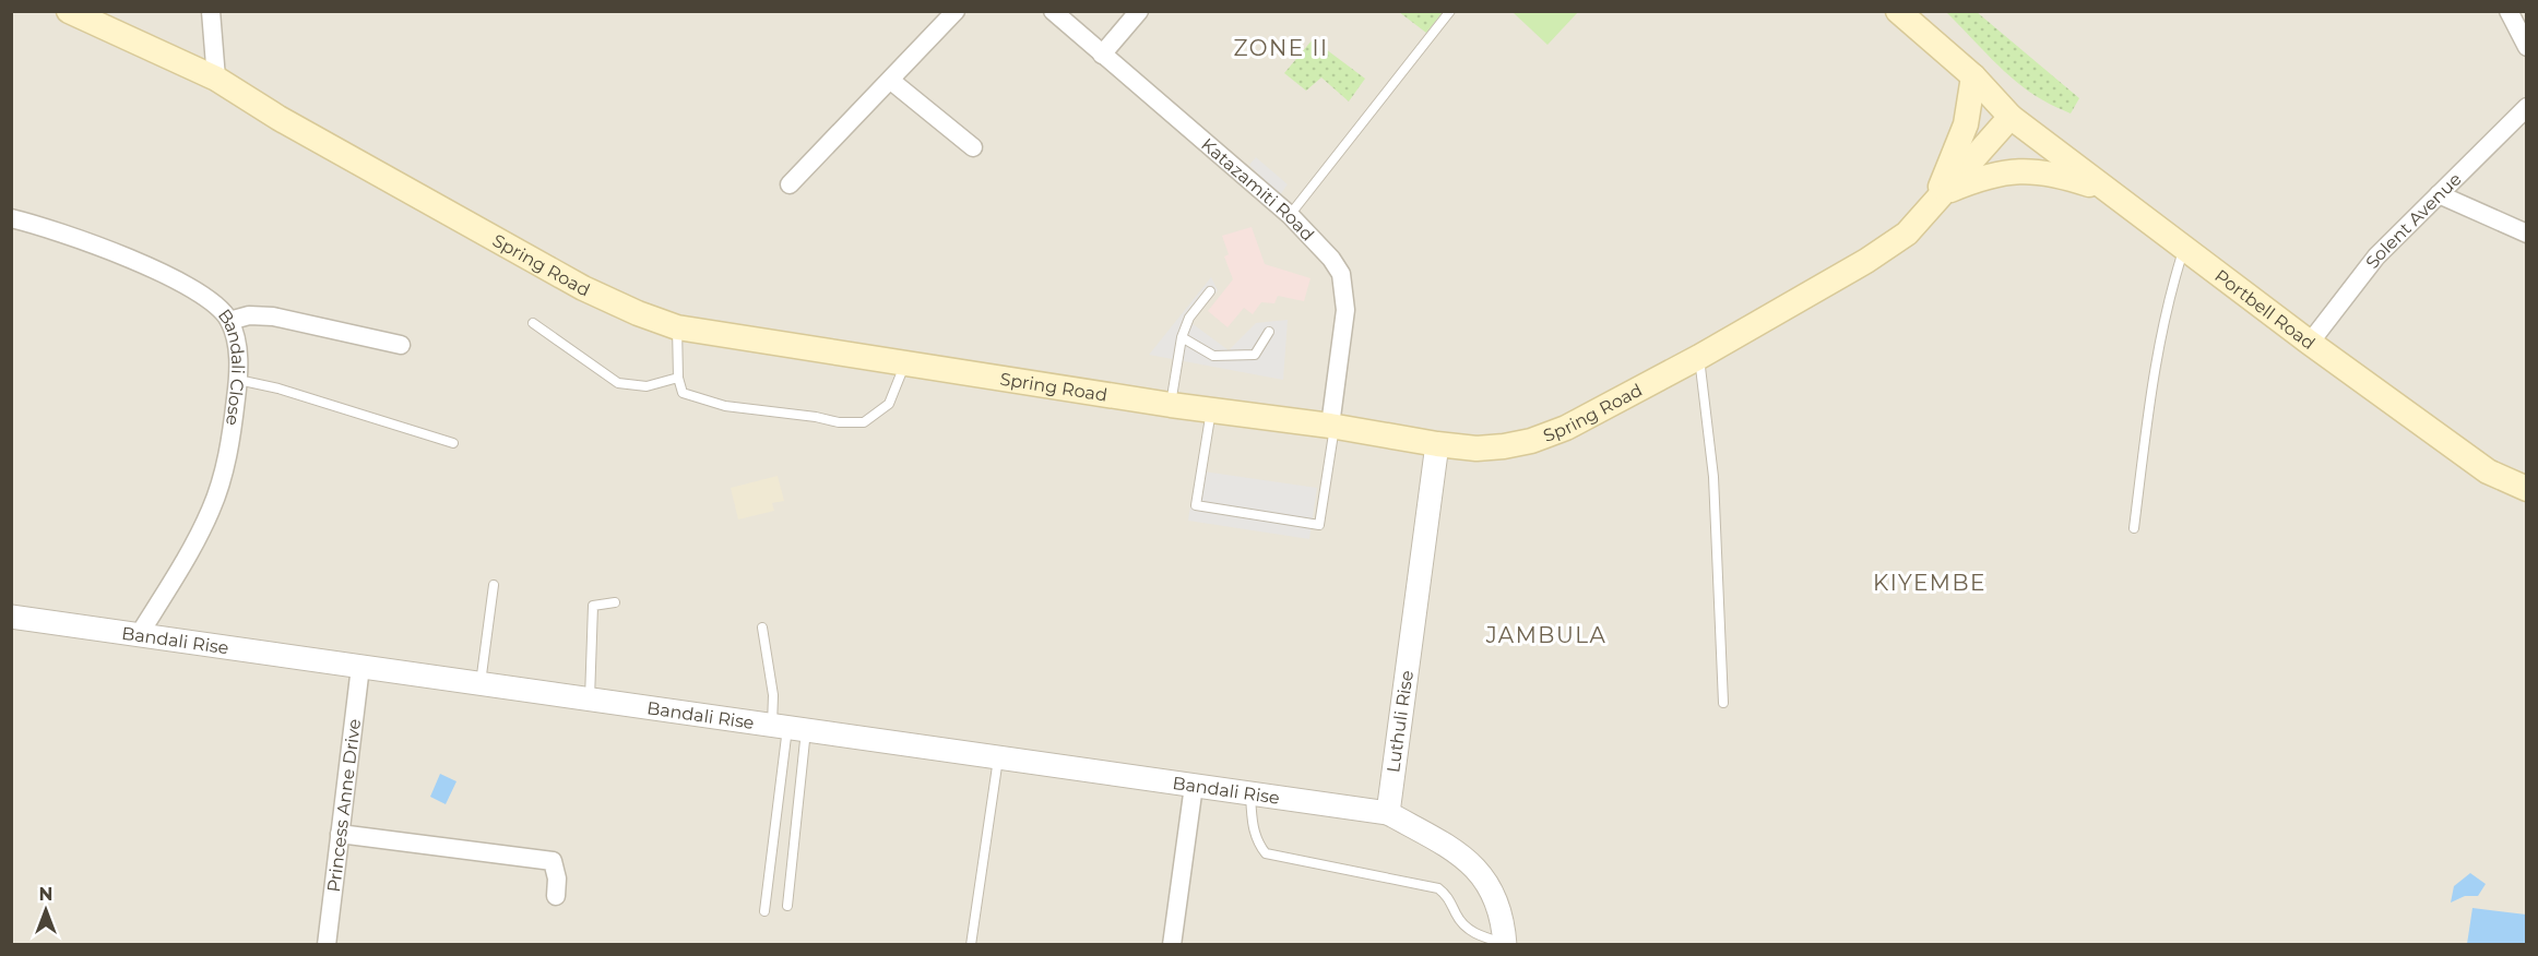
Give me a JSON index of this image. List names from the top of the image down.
{
  "streets": {
    "main road": ["Spring Road", "Portbell Road"],
    "street": [
      "Katazamiti Road",
      "Solent Avenue",
      "Bandali Close",
      "Bandali Rise",
      "Luthuli Rise",
      "Princess Anne Drive"
    ]
  },
  "crossings": [
    ["Katazamiti Road", "Spring Road"],
    ["Solent Avenue", "Portbell Road"],
    ["Spring Road", "Portbell Road"],
    ["Spring Road", "Luthuli Rise"],
    ["Bandali Close", "Bandali Rise"],
    ["Bandali Rise", "Luthuli Rise"],
    ["Bandali Rise", "Princess Anne Drive"]
  ],
  "districts": ["ZONE II", "KIYEMBE", "JAMBULA"],
  "north": "top"
}
